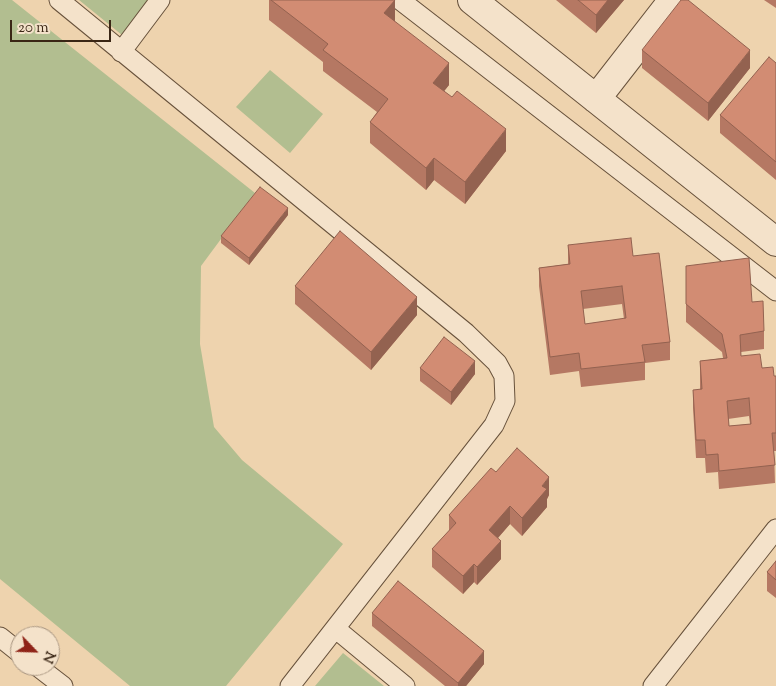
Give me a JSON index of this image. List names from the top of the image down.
{
  "scale_bar": "20 m",
  "north": "bottom right"
}
